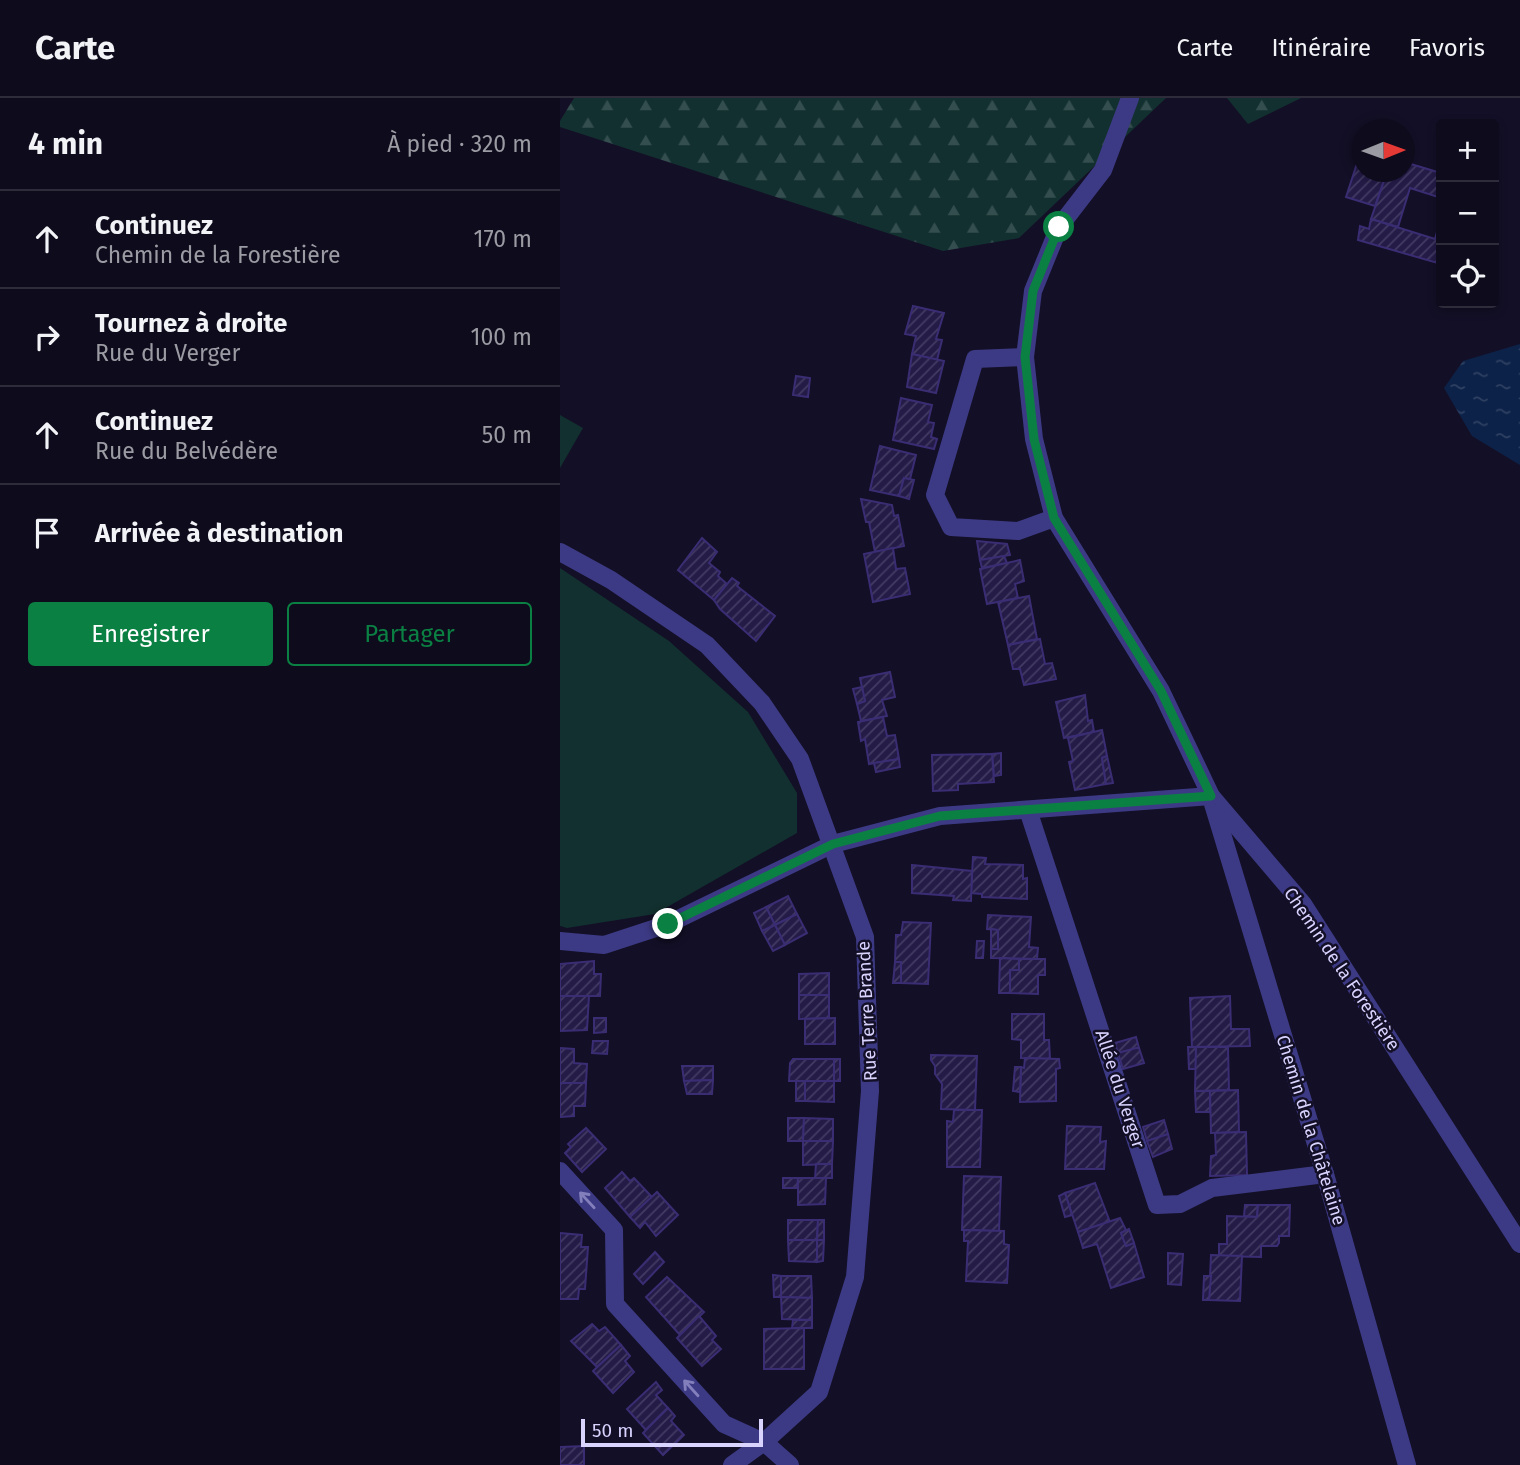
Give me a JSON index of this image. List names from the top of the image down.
{
  "streets": {
    "street": [
      "Chemin de la Forestière",
      "Rue Terre Brande",
      "Allée du Verger",
      "Chemin de la Châtelaine"
    ]
  },
  "crossings": [
    ["Chemin de la Forestière", "Chemin de la Châtelaine"],
    ["Allée du Verger", "Chemin de la Châtelaine"]
  ],
  "scale_bar": "50 m",
  "north": "right",
  "page": {
    "header": "Carte",
    "nav": ["Carte", "Itinéraire", "Favoris"],
    "heading": ["4 min", "À pied · 320 m"],
    "map_buttons": ["+", "−"],
    "list": [
      ["Continuez", "Chemin de la Forestière", "170 m"],
      ["Tournez à droite", "Rue du Verger", "100 m"],
      ["Continuez", "Rue du Belvédère", "50 m"],
      "Arrivée à destination"
    ],
    "buttons": ["Enregistrer", "Partager"],
    "scale": "50 m"
  }
}
